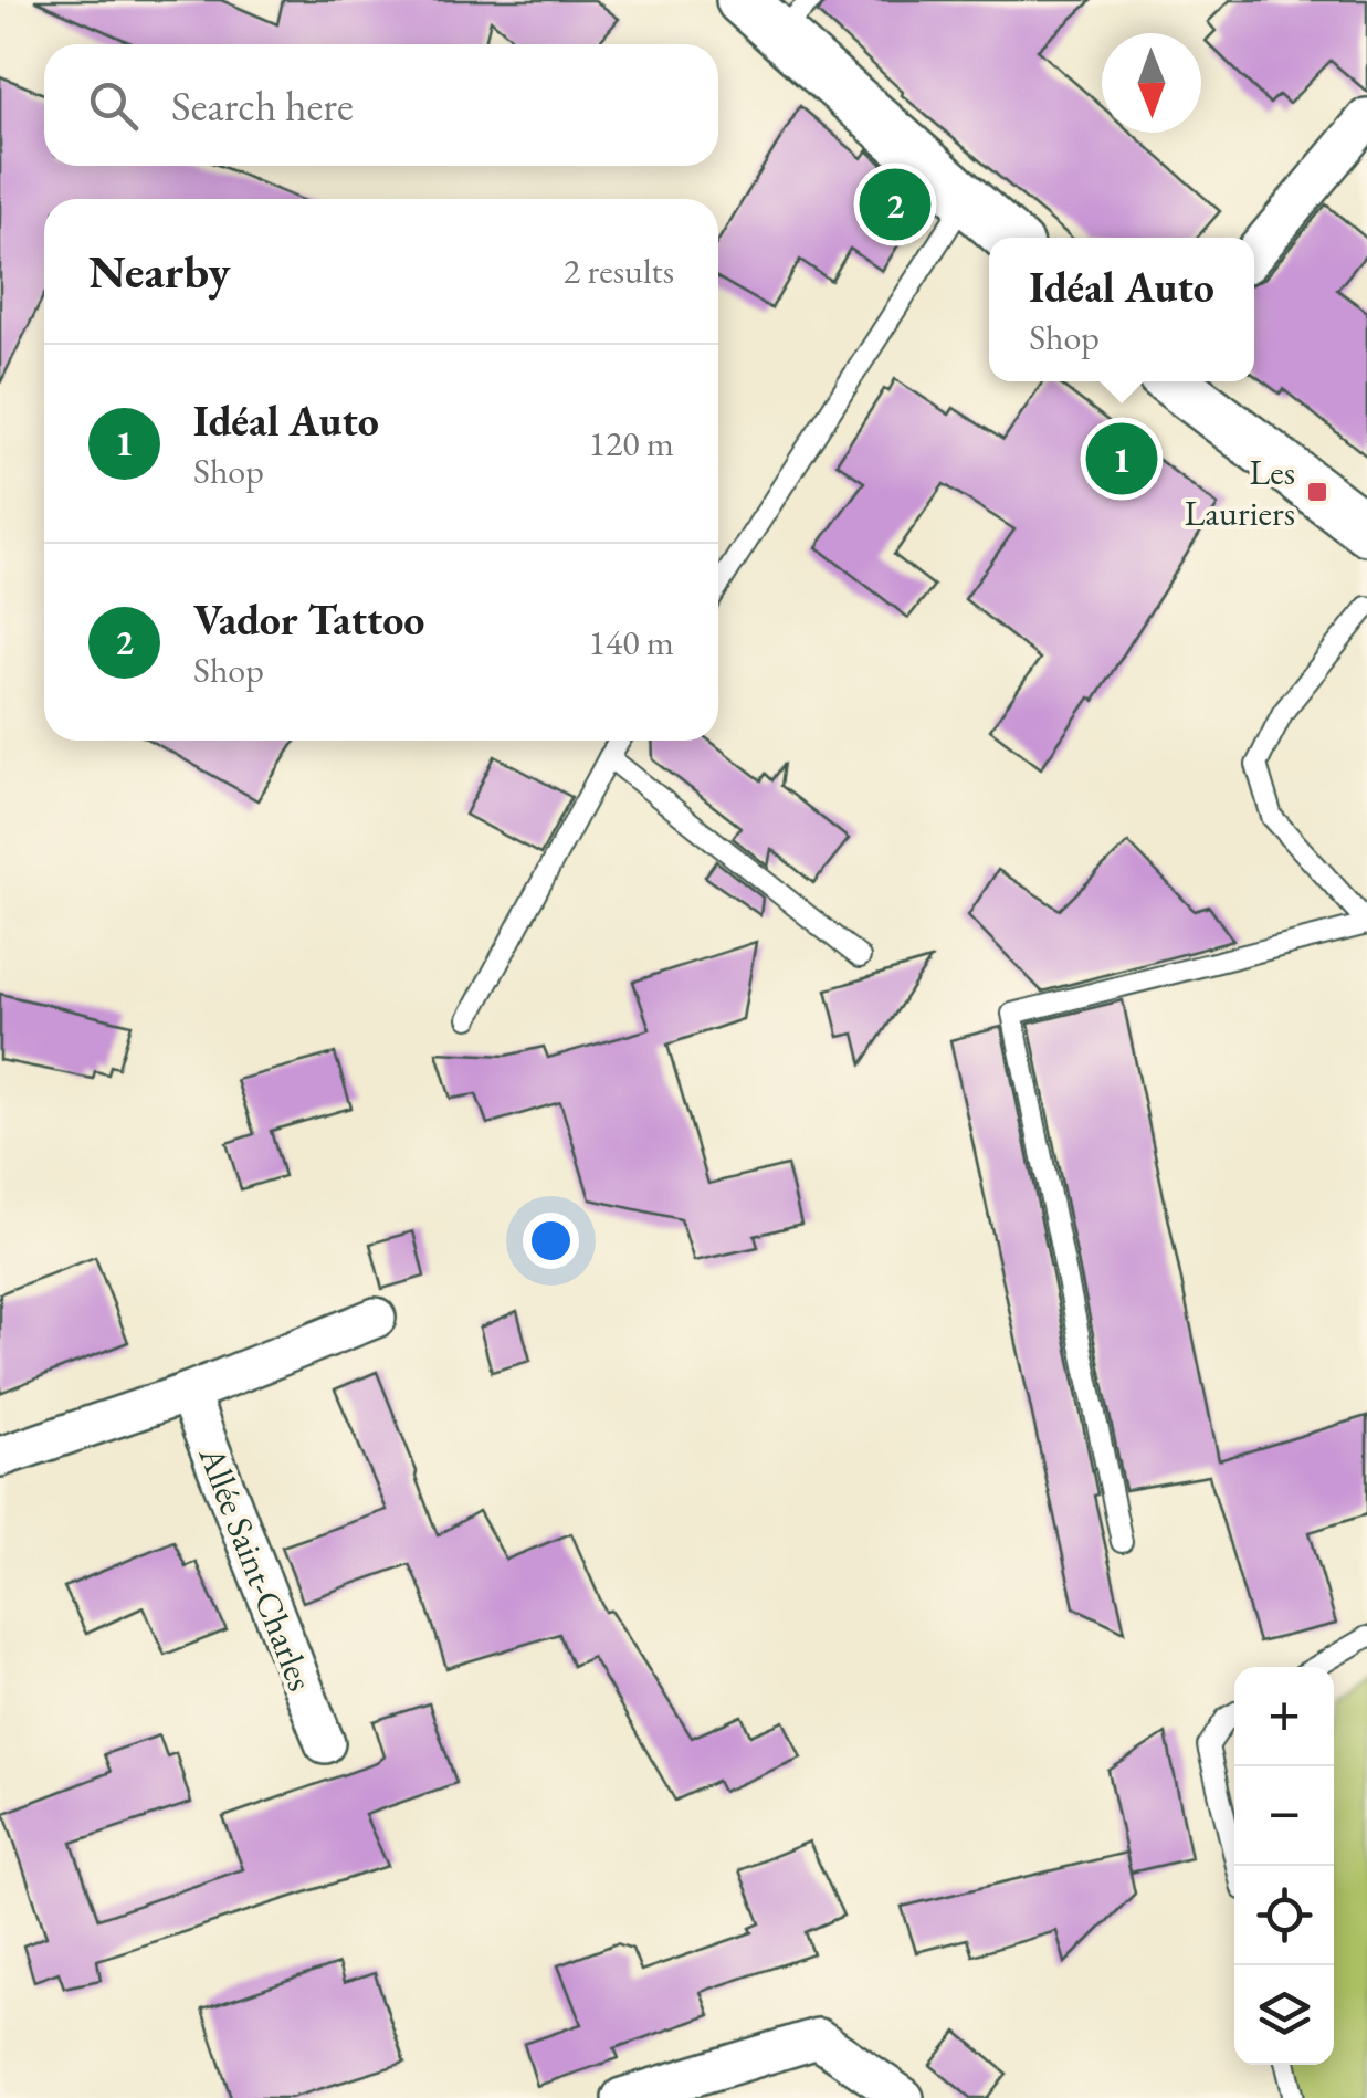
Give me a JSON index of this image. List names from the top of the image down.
{
  "streets": {
    "street": ["Allée Saint-Charles"]
  },
  "places": {
    "transit": ["Les Lauriers"]
  },
  "north": "bottom",
  "page": {
    "search": "Search here",
    "pins": ["2", "1"],
    "heading": ["Nearby", "2 results"],
    "popup": ["Idéal Auto", "Shop"],
    "list": [
      {
        "mark": "1",
        "name": "Idéal Auto",
        "note": "Shop",
        "value": "120 m"
      },
      {
        "mark": "2",
        "name": "Vador Tattoo",
        "note": "Shop",
        "value": "140 m"
      }
    ],
    "map_buttons": ["+", "−"]
  }
}
